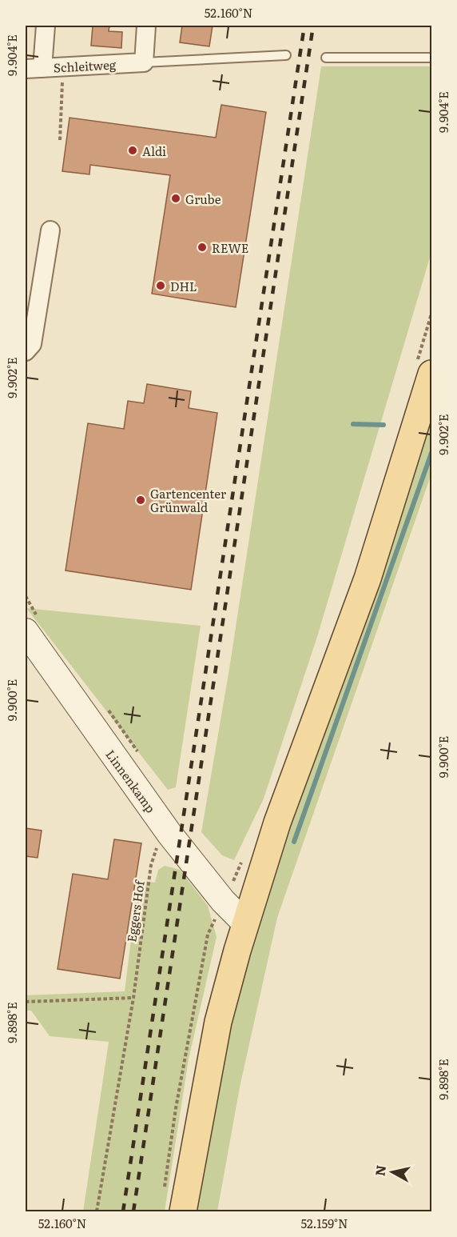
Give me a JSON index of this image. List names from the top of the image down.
{
  "streets": {
    "main road": ["Linnenkamp"],
    "street": ["Schleitweg"],
    "path": ["Eggers Hof"]
  },
  "crossings": [
    ["Linnenkamp", "Eggers Hof"]
  ],
  "places": [
    "Aldi",
    "Grube",
    "REWE",
    "DHL",
    "Gartencenter Grünwald"
  ],
  "north": "left",
  "coordinates": [
    "52.160°N",
    "9.904°E",
    "9.902°E",
    "9.900°E",
    "9.898°E",
    "52.159°N"
  ]
}
